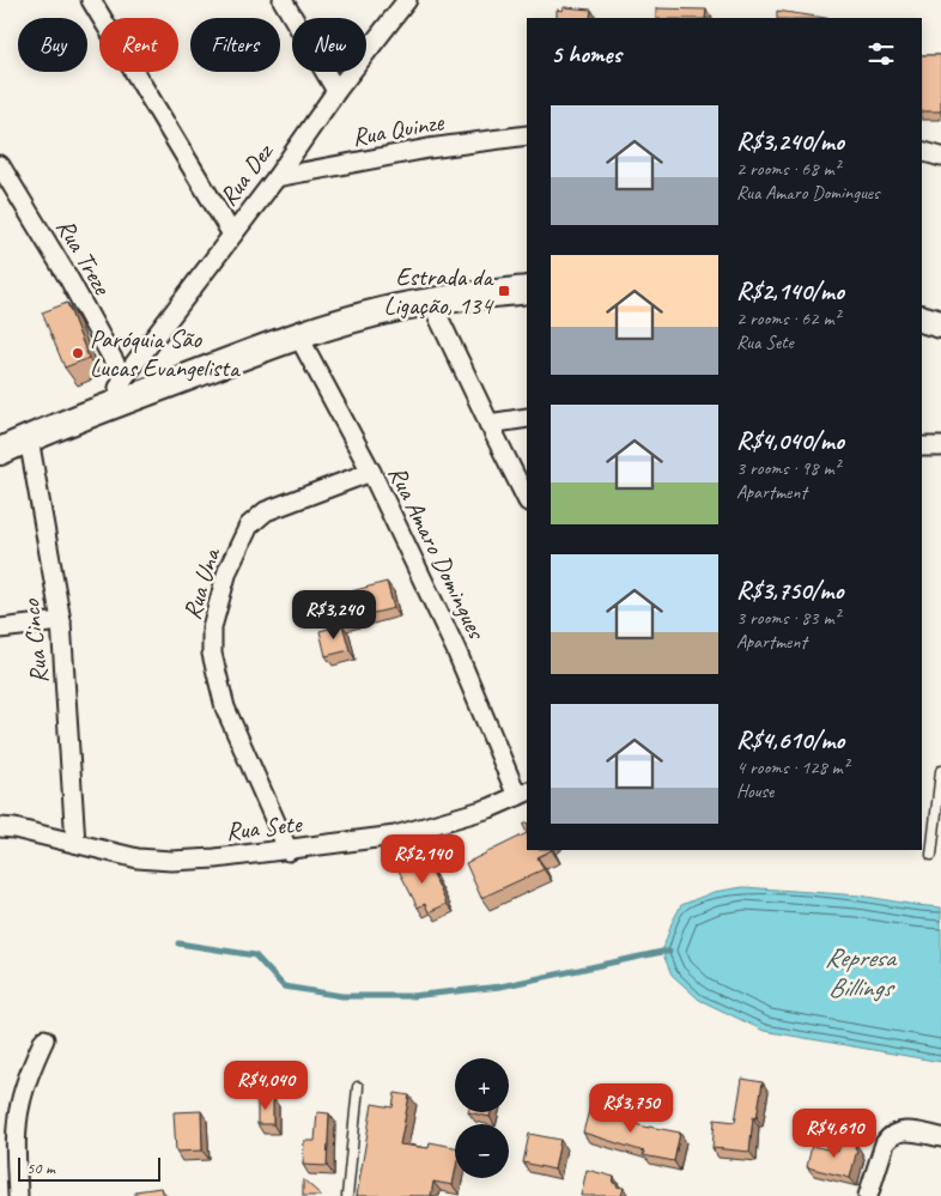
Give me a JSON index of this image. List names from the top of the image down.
{
  "streets": {
    "street": [
      "Rua Quinze",
      "Rua Dez",
      "Rua Treze",
      "Rua Amaro Domingues",
      "Rua Una",
      "Rua Cinco",
      "Rua Sete"
    ]
  },
  "crossings": [
    ["Rua Quinze", "Rua Dez"],
    ["Rua Dez", "Rua Treze"],
    ["Rua Amaro Domingues", "Rua Una"],
    ["Rua Amaro Domingues", "Rua Sete"],
    ["Rua Una", "Rua Sete"],
    ["Rua Cinco", "Rua Sete"]
  ],
  "water": ["Represa Billings"],
  "places": {
    "transit": ["Estrada da Ligação, 134"],
    "other": ["Paróquia São Lucas Evangelista"]
  },
  "scale_bar": "50 m",
  "page": {
    "chip": [
      "Buy",
      "Rent",
      "Filters",
      "New"
    ],
    "heading": "5 homes",
    "list": [
      {
        "name": "R$3,240/mo",
        "note": "2 rooms · 68 m² · Rua Amaro Domingues"
      },
      {
        "name": "R$2,140/mo",
        "note": "2 rooms · 62 m² · Rua Sete"
      },
      {
        "name": "R$4,040/mo",
        "note": "3 rooms · 98 m² · Apartment"
      },
      {
        "name": "R$3,750/mo",
        "note": "3 rooms · 83 m² · Apartment"
      },
      {
        "name": "R$4,610/mo",
        "note": "4 rooms · 128 m² · House"
      }
    ],
    "price": [
      "R$3,240",
      "R$2,140",
      "R$4,040",
      "R$3,750",
      "R$4,610"
    ],
    "map_buttons": ["+", "−"],
    "scale": "50 m"
  }
}
